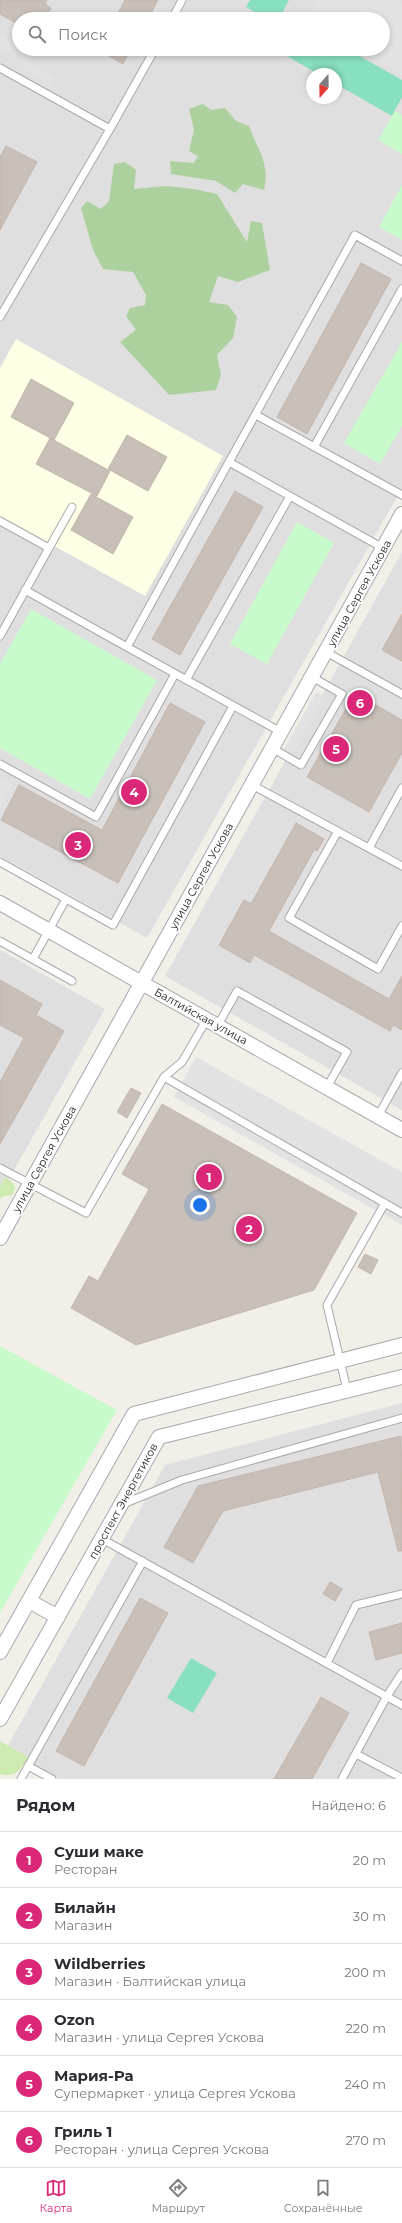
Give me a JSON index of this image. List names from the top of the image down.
{
  "streets": {
    "street": ["улица Сергея Ускова", "Балтийская улица", "проспект Энергетиков"]
  },
  "crossings": [
    ["улица Сергея Ускова", "Балтийская улица"]
  ],
  "north": "bottom",
  "page": {
    "search": "Поиск",
    "pins": [
      "6",
      "5",
      "4",
      "3",
      "1",
      "2"
    ],
    "heading": ["Рядом", "Найдено: 6"],
    "list": [
      {
        "mark": "1",
        "name": "Суши маке",
        "note": "Ресторан",
        "value": "20 m"
      },
      {
        "mark": "2",
        "name": "Билайн",
        "note": "Магазин",
        "value": "30 m"
      },
      {
        "mark": "3",
        "name": "Wildberries",
        "note": "Магазин · Балтийская улица",
        "value": "200 m"
      },
      {
        "mark": "4",
        "name": "Ozon",
        "note": "Магазин · улица Сергея Ускова",
        "value": "220 m"
      },
      {
        "mark": "5",
        "name": "Мария-Ра",
        "note": "Супермаркет · улица Сергея Ускова",
        "value": "240 m"
      },
      {
        "mark": "6",
        "name": "Гриль 1",
        "note": "Ресторан · улица Сергея Ускова",
        "value": "270 m"
      }
    ],
    "nav": ["Карта", "Маршрут", "Сохранённые"]
  }
}
